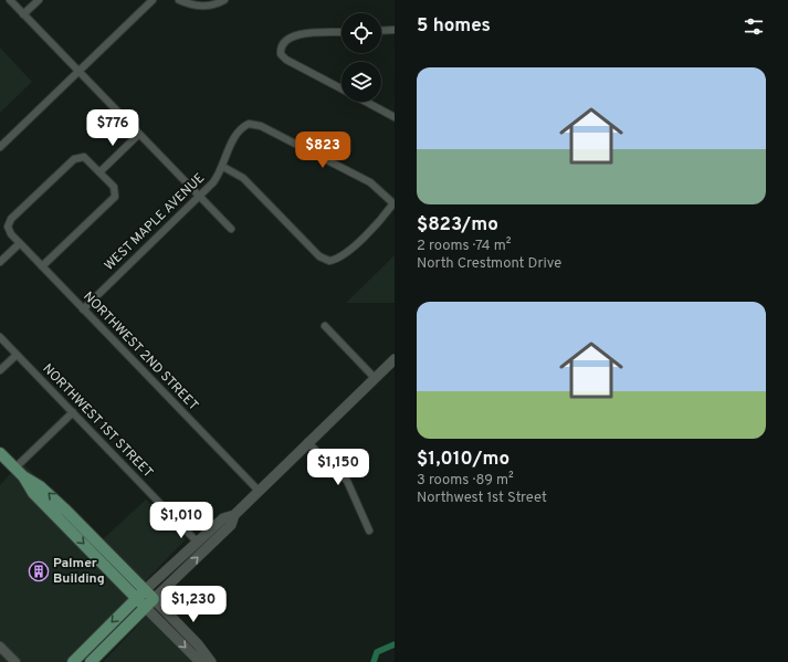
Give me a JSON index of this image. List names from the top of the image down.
{
  "streets": {
    "street": ["WEST MAPLE AVENUE", "NORTHWEST 2ND STREET", "NORTHWEST 1ST STREET"]
  },
  "crossings": [
    ["WEST MAPLE AVENUE", "NORTHWEST 2ND STREET"]
  ],
  "places": {
    "building": ["Palmer Building"]
  },
  "page": {
    "heading": "5 homes",
    "list": [
      {
        "name": "$823/mo",
        "note": "2 rooms · 74 m² · North Crestmont Drive"
      },
      {
        "name": "$1,010/mo",
        "note": "3 rooms · 89 m² · Northwest 1st Street"
      }
    ],
    "price": [
      "$776",
      "$823",
      "$1,150",
      "$1,010",
      "$1,230"
    ]
  }
}
